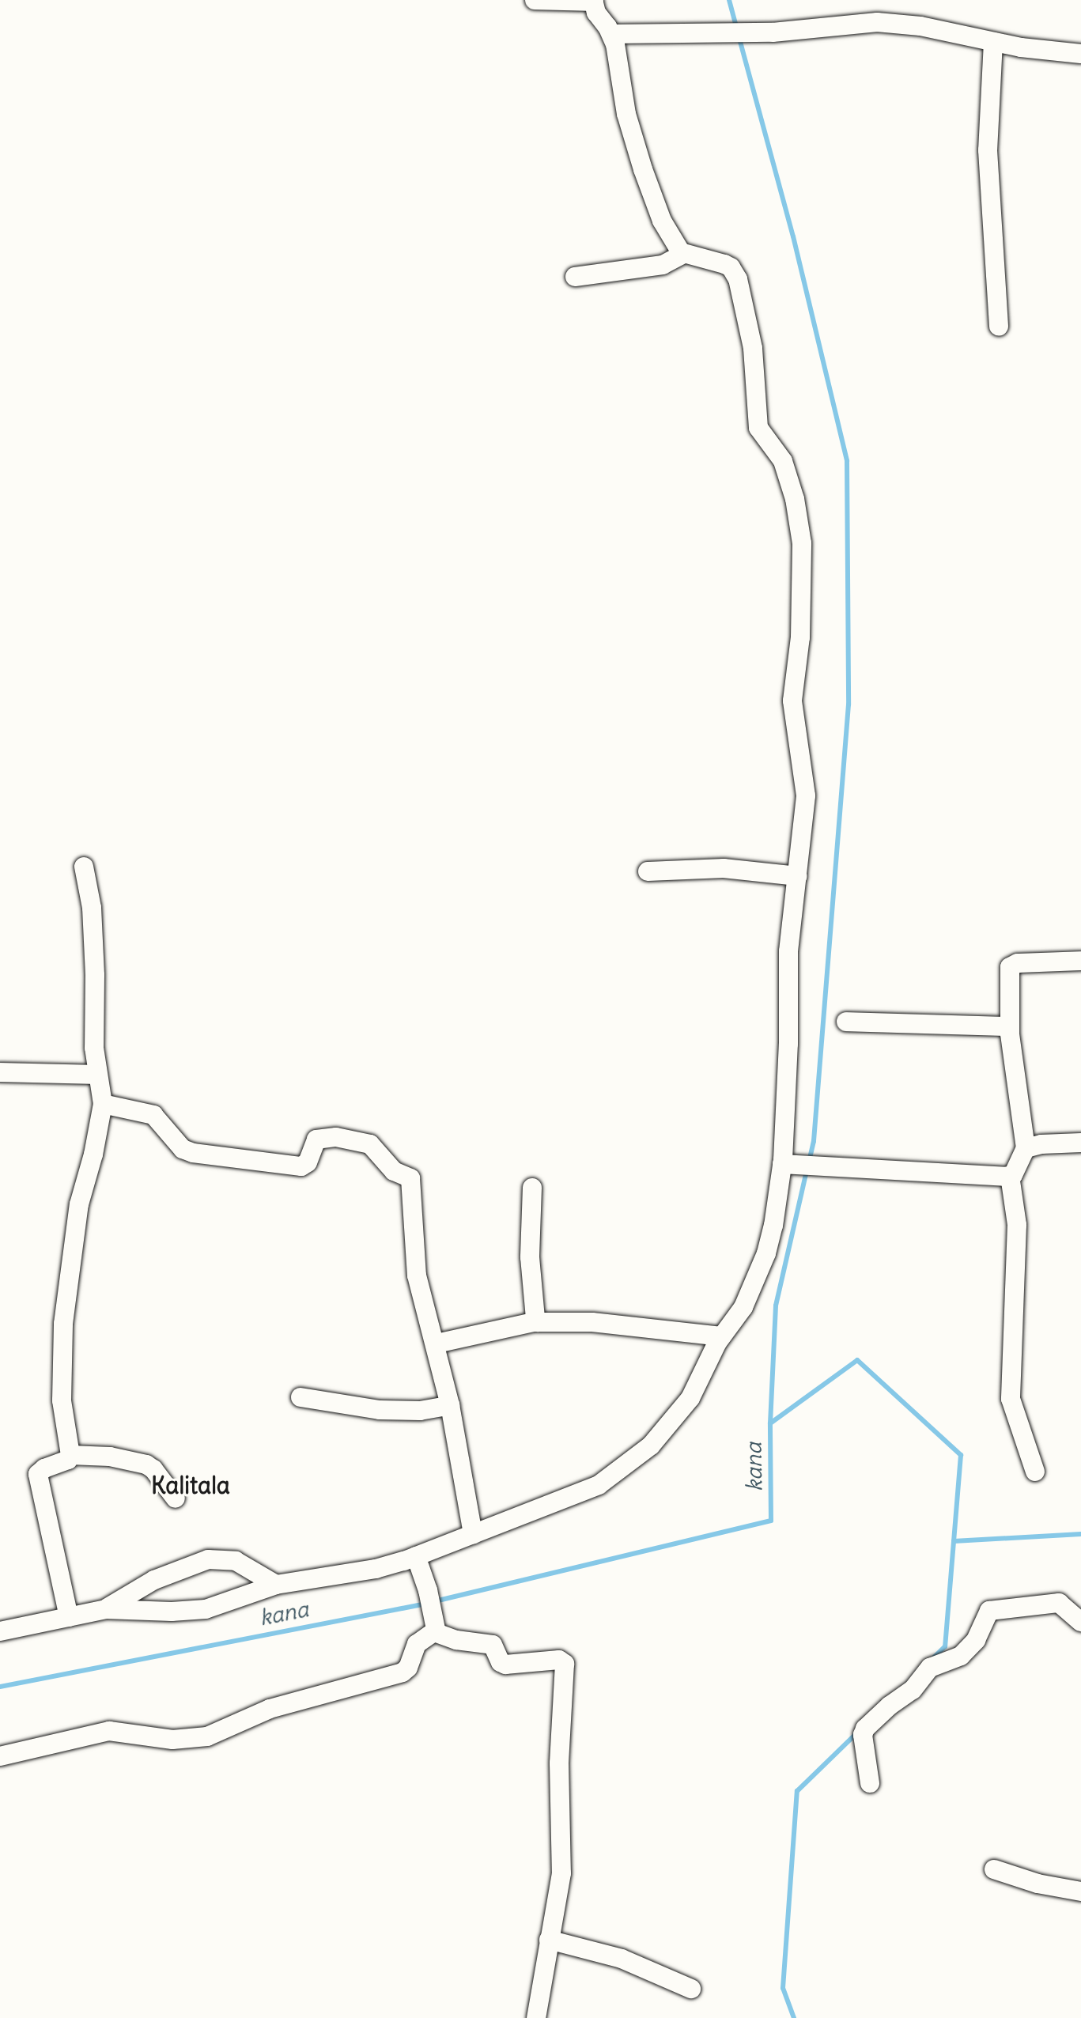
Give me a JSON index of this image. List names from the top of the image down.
{
  "districts": ["Kalitala"],
  "water": ["kana"]
}
